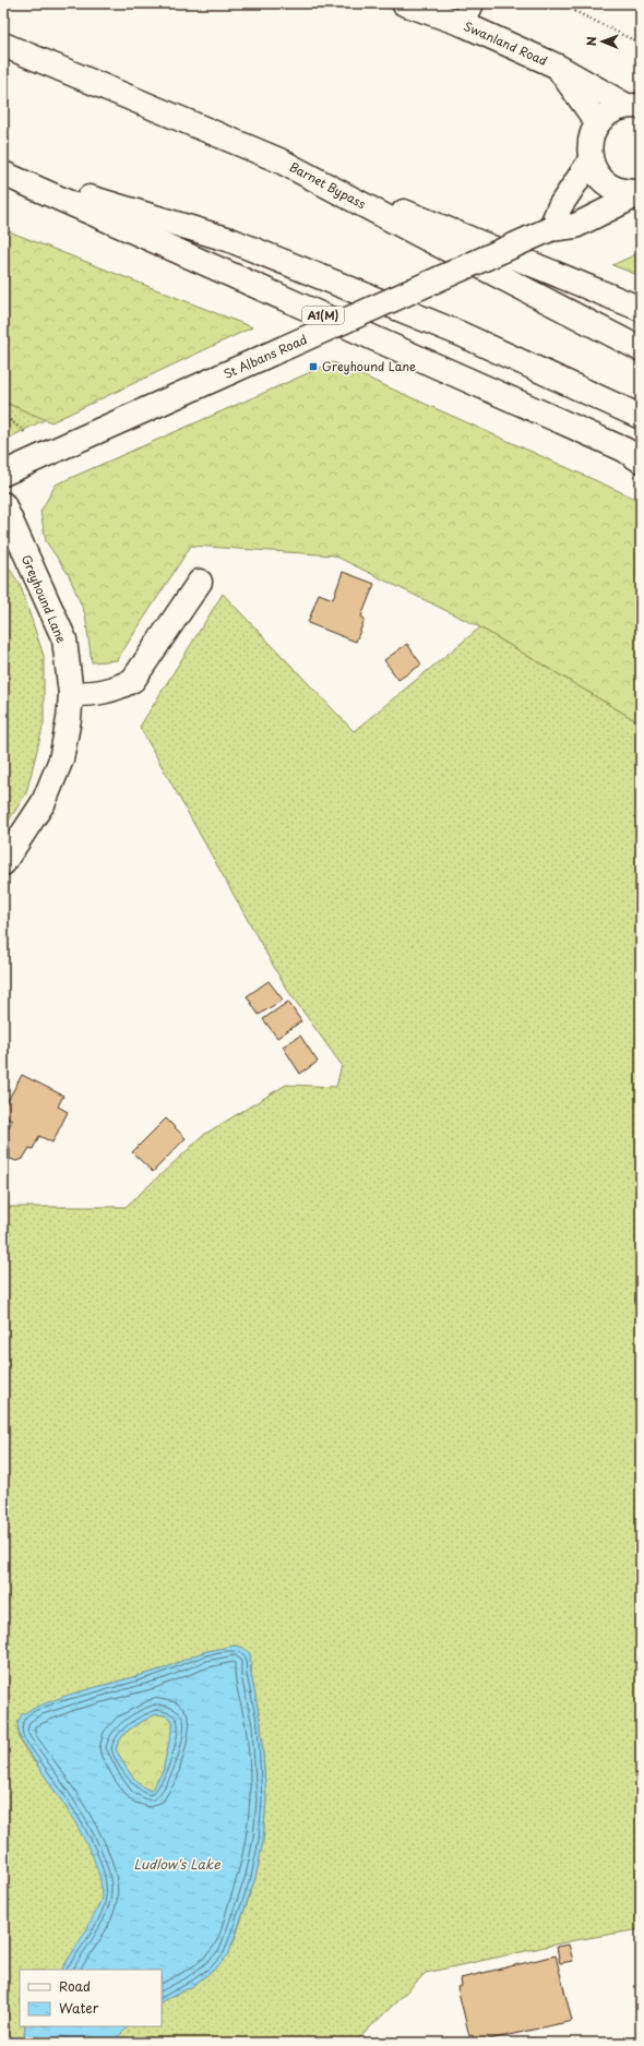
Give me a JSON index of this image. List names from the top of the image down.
{
  "streets": {
    "main road": [
      "Swanland Road",
      "Barnet Bypass",
      "A1(M)",
      "St Albans Road",
      "Greyhound Lane"
    ]
  },
  "water": ["Ludlow's Lake"],
  "places": {
    "transit": ["Greyhound Lane"]
  },
  "legend": ["Road", "Water"],
  "north": "left"
}
